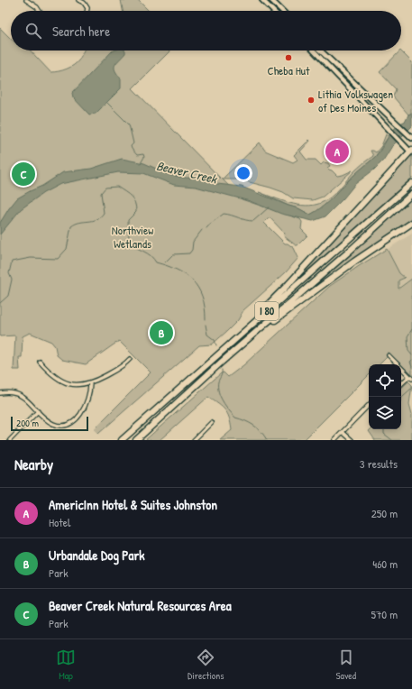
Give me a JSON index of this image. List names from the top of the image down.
{
  "streets": {
    "highway": ["I 80"]
  },
  "water": ["Beaver Creek"],
  "parks": ["Northview Wetlands"],
  "places": ["Cheba Hut", "Lithia Volkswagen of Des Moines"],
  "scale_bar": "200 m",
  "page": {
    "search": "Search here",
    "pins": ["A", "C", "B"],
    "scale": "200 m",
    "heading": ["Nearby", "3 results"],
    "list": [
      {
        "mark": "A",
        "name": "AmericInn Hotel & Suites Johnston",
        "note": "Hotel",
        "value": "250 m"
      },
      {
        "mark": "B",
        "name": "Urbandale Dog Park",
        "note": "Park",
        "value": "460 m"
      },
      {
        "mark": "C",
        "name": "Beaver Creek Natural Resources Area",
        "note": "Park",
        "value": "570 m"
      }
    ],
    "nav": ["Map", "Directions", "Saved"]
  }
}
